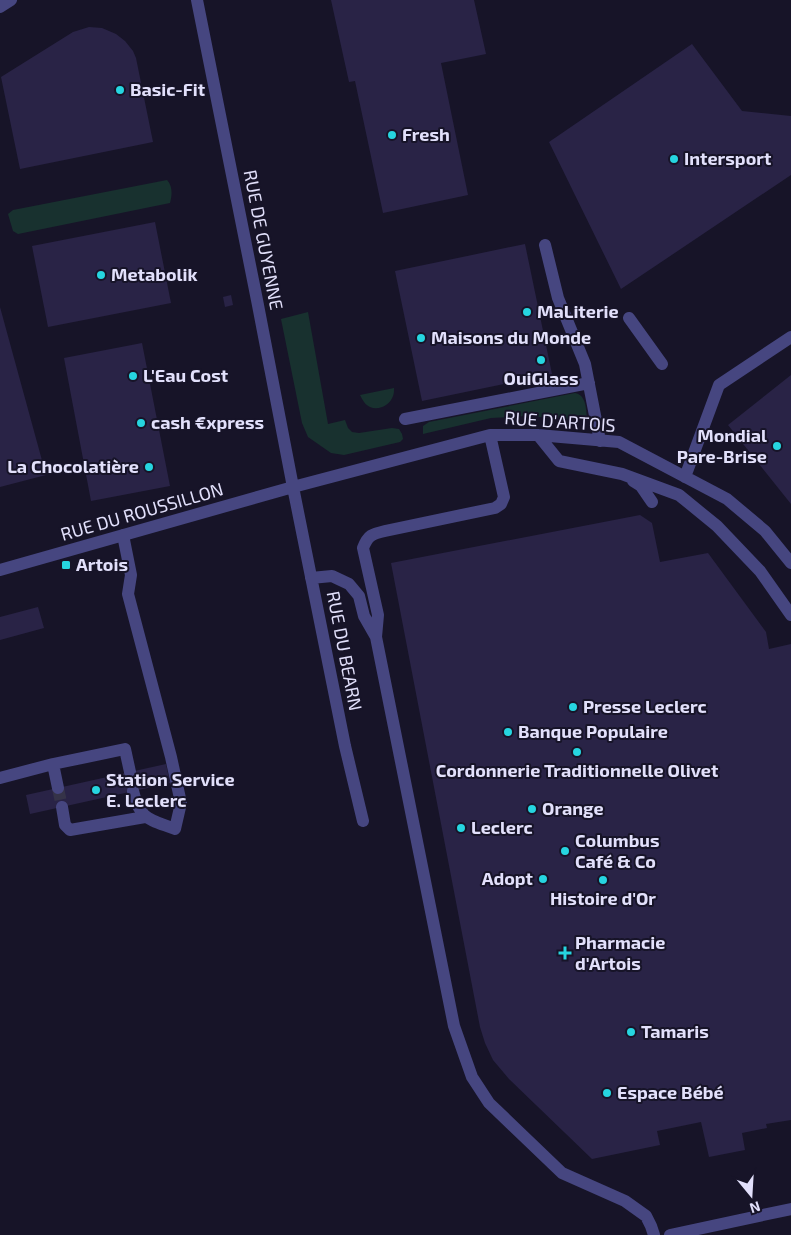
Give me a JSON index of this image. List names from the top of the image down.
{
  "streets": {
    "street": [
      "RUE DE GUYENNE",
      "RUE D'ARTOIS",
      "RUE DU ROUSSILLON",
      "RUE DU BEARN"
    ]
  },
  "crossings": [
    ["RUE DE GUYENNE", "RUE D'ARTOIS"],
    ["RUE DE GUYENNE", "RUE DU ROUSSILLON"],
    ["RUE DE GUYENNE", "RUE DU BEARN"],
    ["RUE D'ARTOIS", "RUE DU ROUSSILLON"],
    ["RUE D'ARTOIS", "RUE DU BEARN"],
    ["RUE DU ROUSSILLON", "RUE DU BEARN"]
  ],
  "places": {
    "other": [
      "Basic-Fit",
      "Fresh",
      "Intersport",
      "Metabolik",
      "MaLiterie",
      "Maisons du Monde",
      "OuiGlass",
      "L'Eau Cost",
      "cash €xpress",
      "Mondial Pare-Brise",
      "La Chocolatière",
      "Presse Leclerc",
      "Banque Populaire",
      "Cordonnerie Traditionnelle Olivet",
      "Station Service E. Leclerc",
      "Orange",
      "Leclerc",
      "Columbus Café & Co",
      "Adopt",
      "Histoire d'Or",
      "Tamaris",
      "Espace Bébé"
    ],
    "transit": ["Artois"],
    "health": ["Pharmacie d'Artois"]
  },
  "north": "bottom"
}
